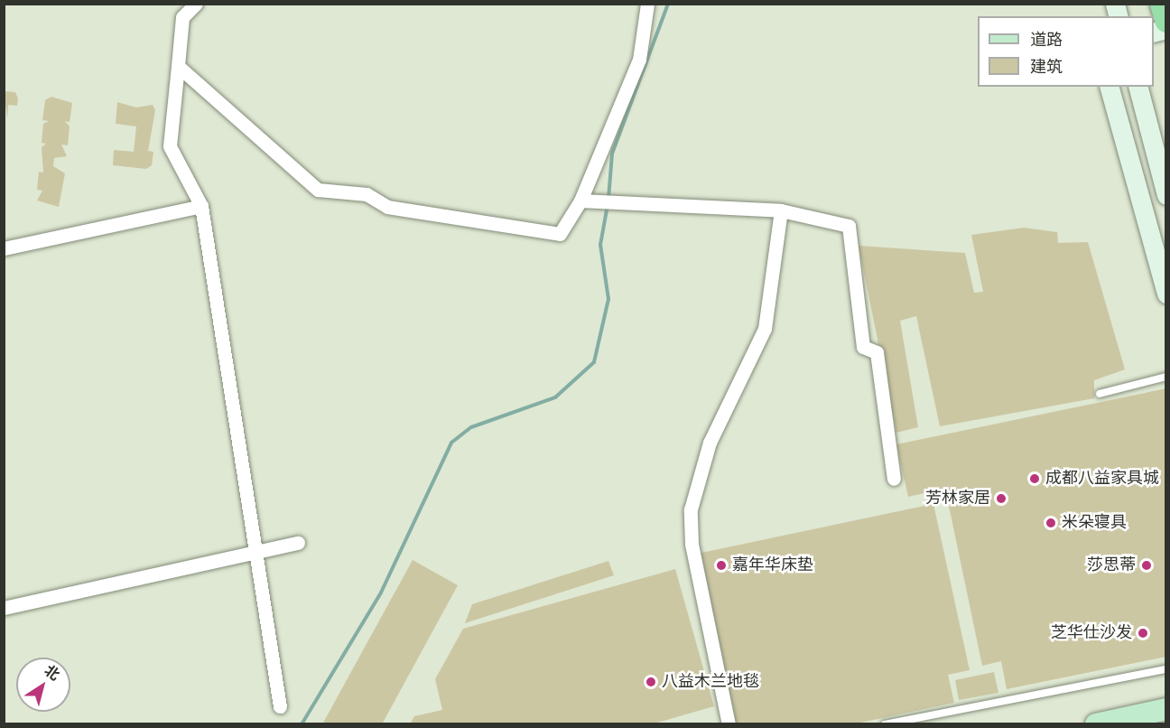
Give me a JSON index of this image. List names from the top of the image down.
{
  "places": [
    "成都八益家具城",
    "芳林家居",
    "米朵寝具",
    "嘉年华床垫",
    "莎思蒂",
    "芝华仕沙发",
    "八益木兰地毯"
  ],
  "legend": ["道路", "建筑"],
  "north": "top right"
}
